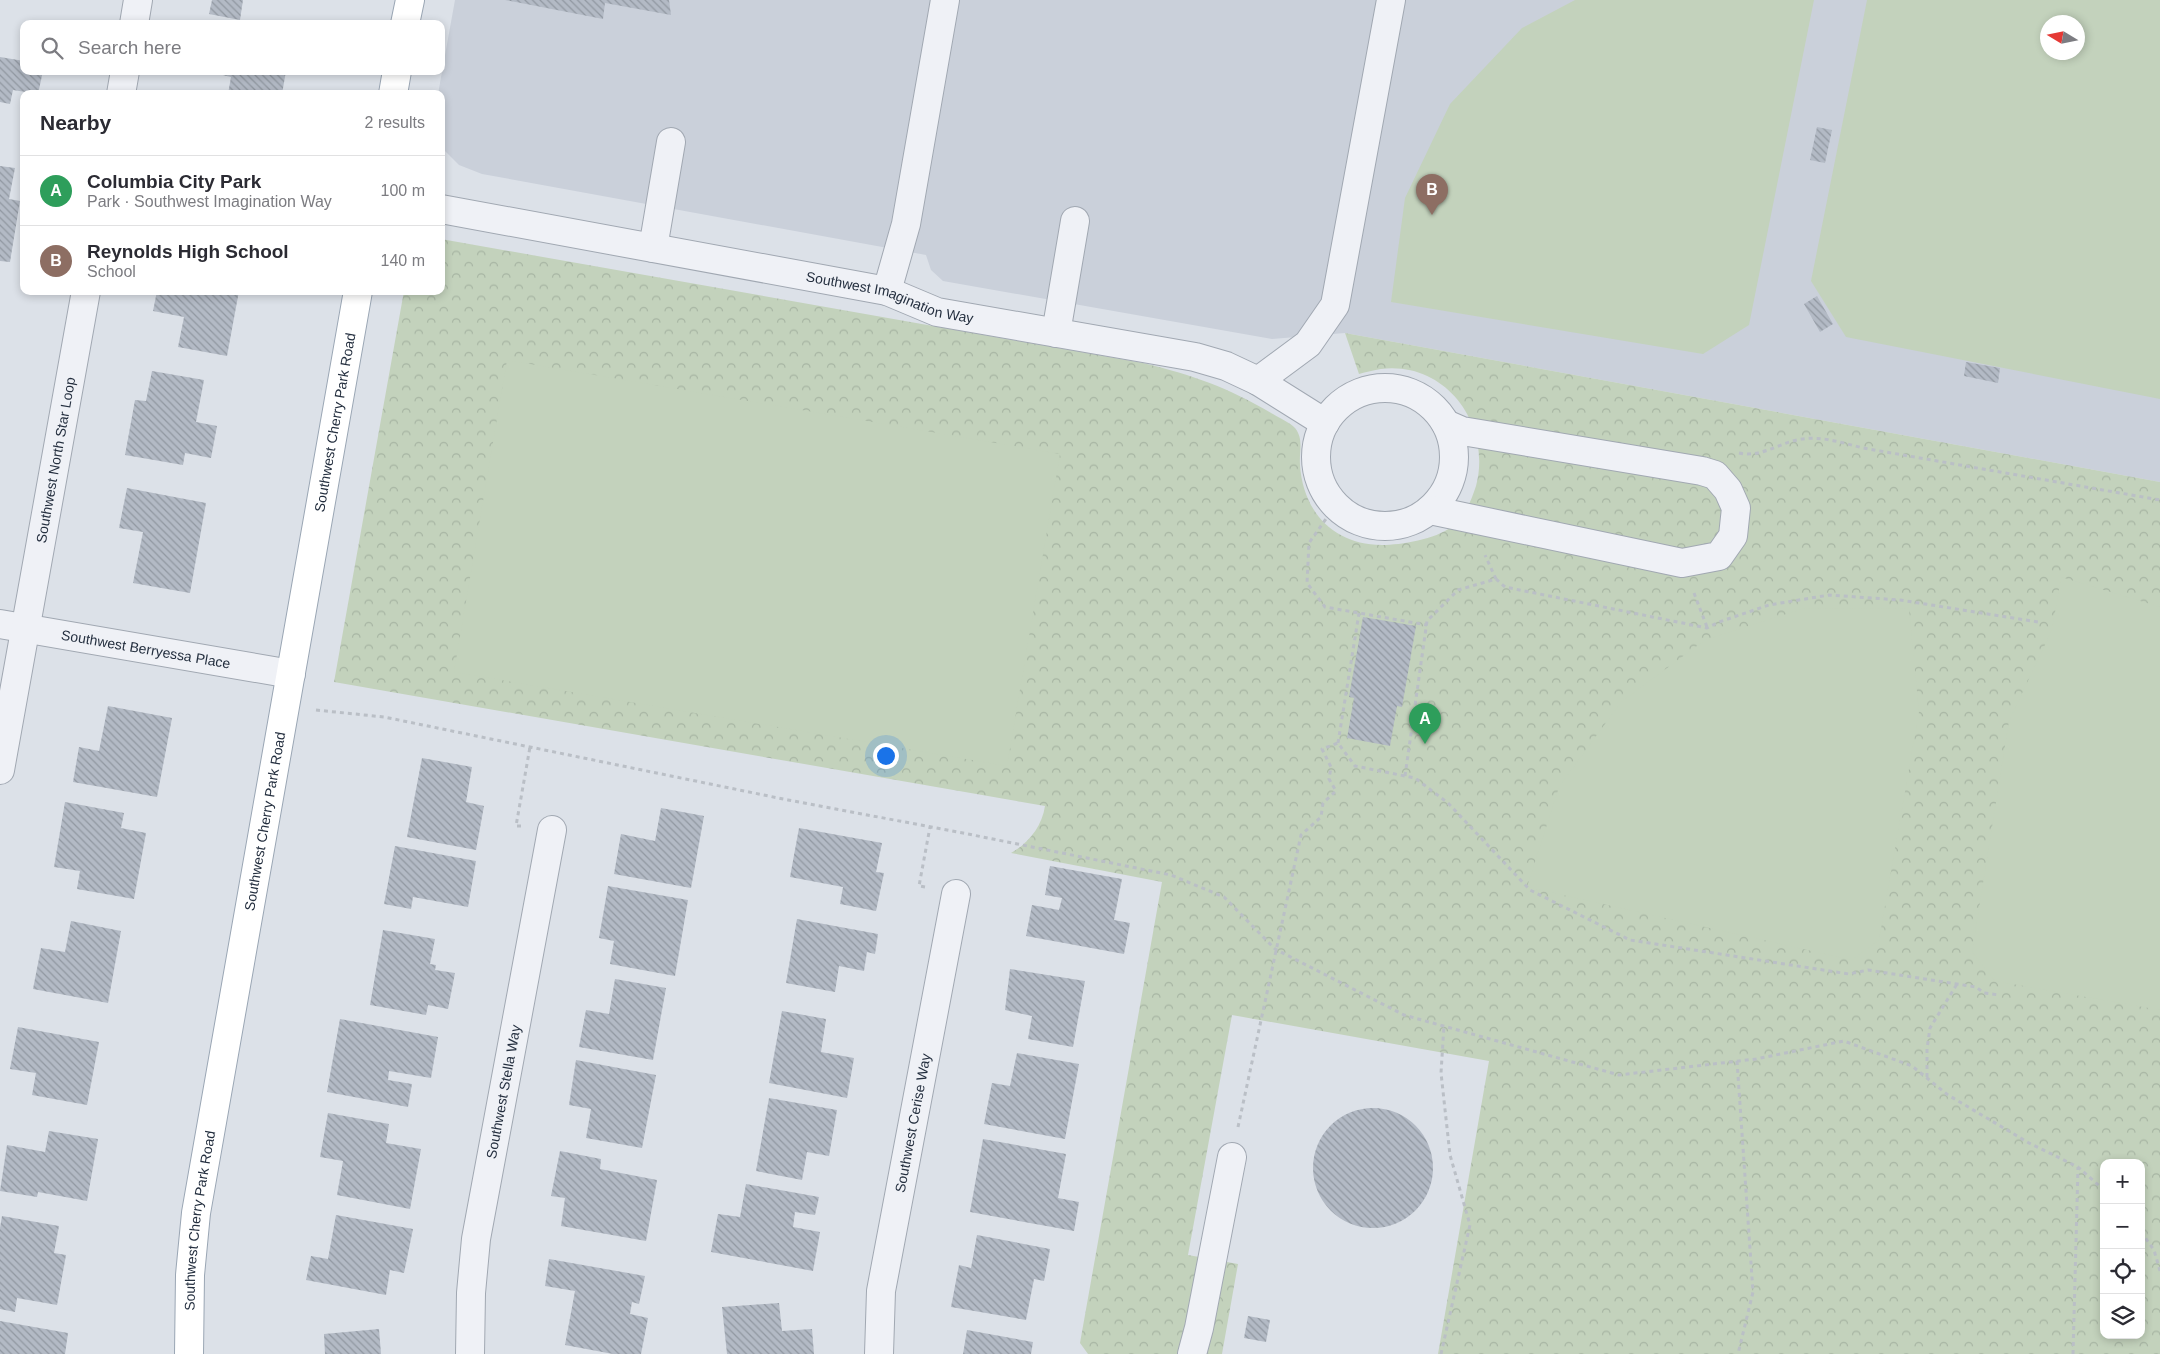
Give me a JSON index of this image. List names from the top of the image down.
{
  "streets": {
    "main road": ["Southwest Cherry Park Road"],
    "street": [
      "Southwest Imagination Way",
      "Southwest North Star Loop",
      "Southwest Berryessa Place",
      "Southwest Stella Way",
      "Southwest Cerise Way"
    ]
  },
  "crossings": [
    ["Southwest Cherry Park Road", "Southwest Berryessa Place"],
    ["Southwest North Star Loop", "Southwest Berryessa Place"]
  ],
  "north": "left",
  "page": {
    "search": "Search here",
    "heading": ["Nearby", "2 results"],
    "list": [
      {
        "mark": "A",
        "name": "Columbia City Park",
        "note": "Park · Southwest Imagination Way",
        "value": "100 m"
      },
      {
        "mark": "B",
        "name": "Reynolds High School",
        "note": "School",
        "value": "140 m"
      }
    ],
    "pins": ["B", "A"],
    "map_buttons": ["+", "−"]
  }
}
